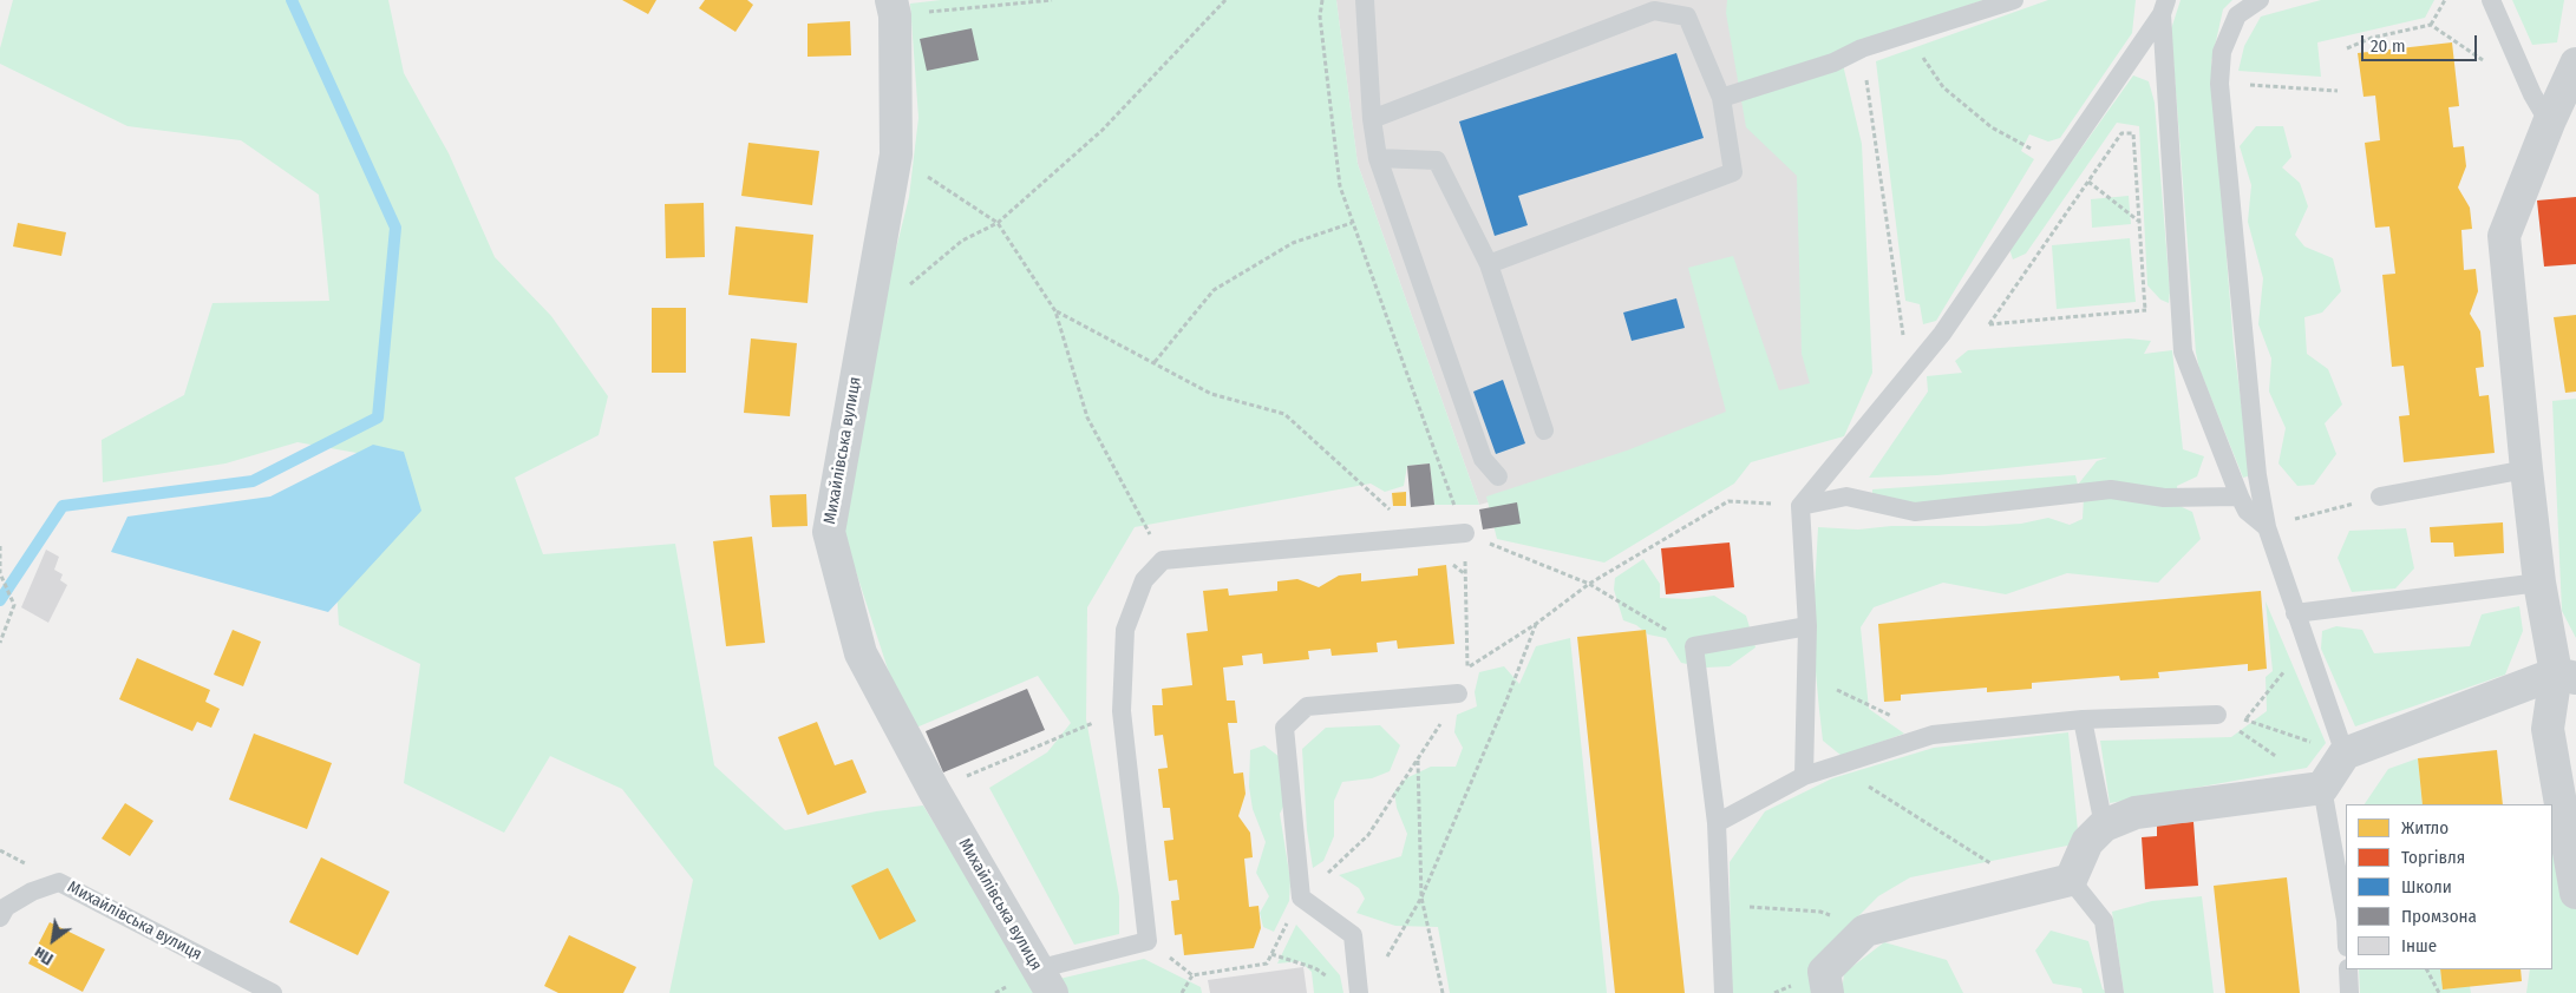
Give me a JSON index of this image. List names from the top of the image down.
{
  "streets": {
    "street": ["Михайлівська вулиця"]
  },
  "legend": [
    "Житло",
    "Торгівля",
    "Школи",
    "Промзона",
    "Інше"
  ],
  "scale_bar": "20 m",
  "north": "bottom left"
}
